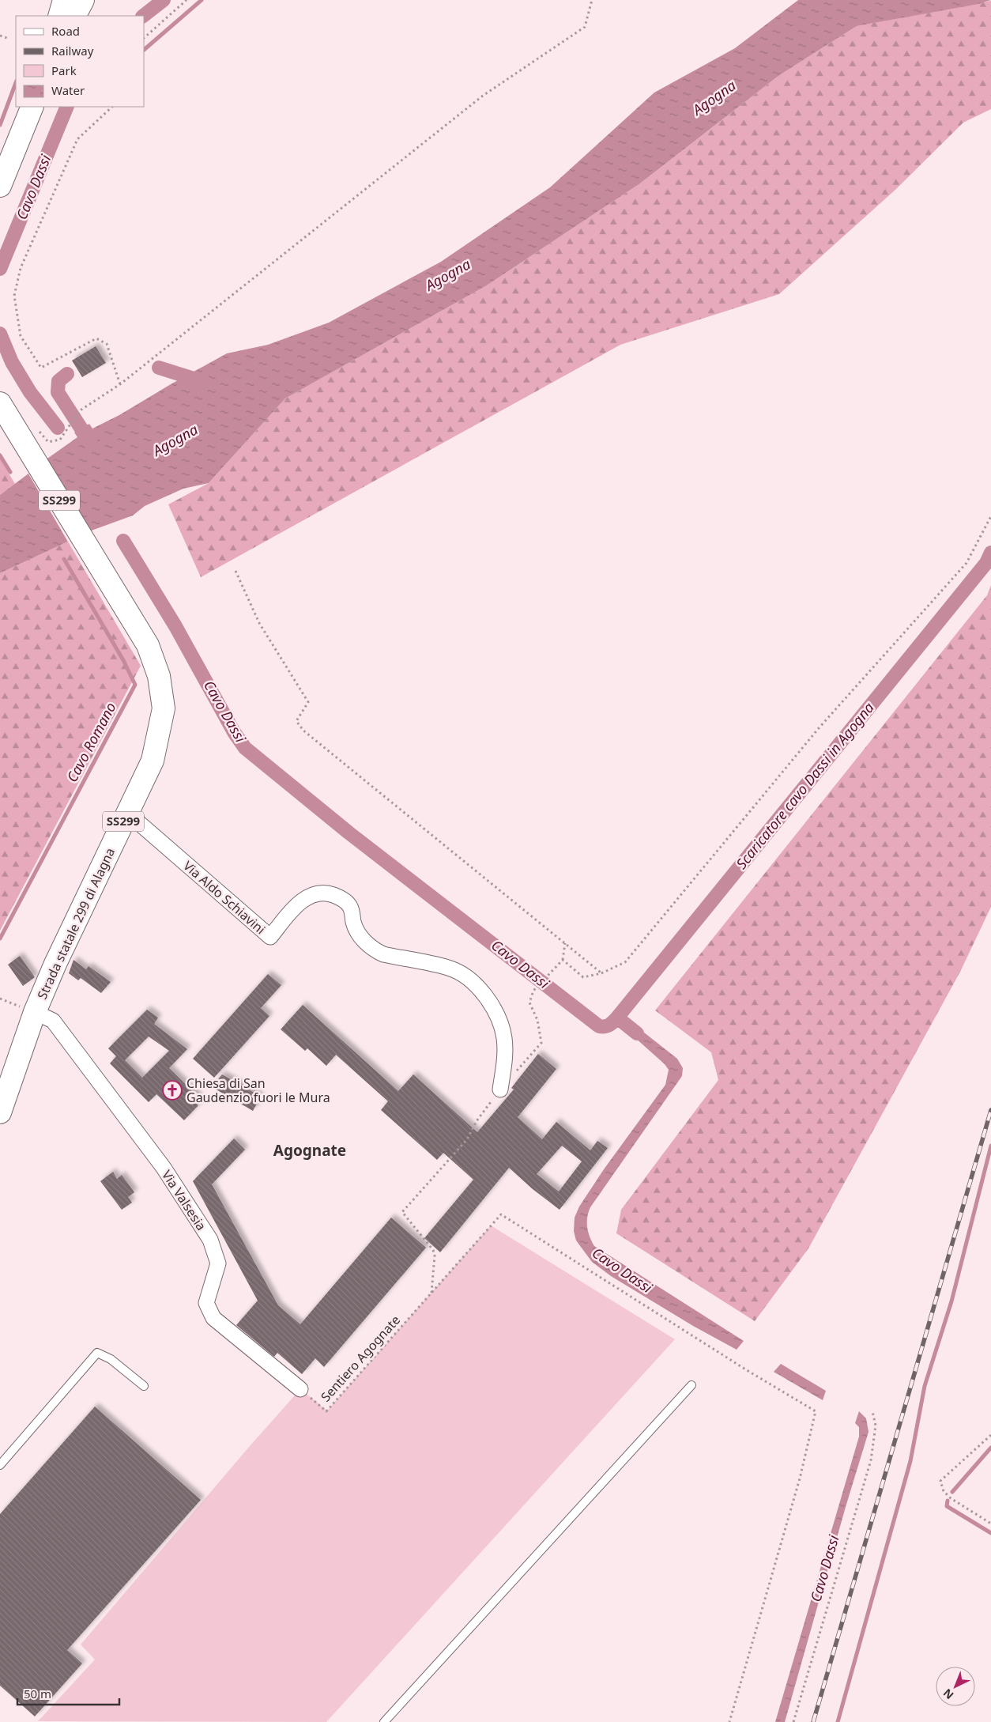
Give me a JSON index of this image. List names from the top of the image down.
{
  "streets": {
    "main road": ["SS299", "Strada statale 299 di Alagna"],
    "street": ["Via Aldo Schiavini", "Via Valsesia"],
    "path": ["Sentiero Agognate"]
  },
  "crossings": [
    ["Via Aldo Schiavini", "Strada statale 299 di Alagna"],
    ["Strada statale 299 di Alagna", "Via Valsesia"],
    ["Via Valsesia", "Sentiero Agognate"]
  ],
  "districts": ["Agognate"],
  "water": [
    "Agogna",
    "Cavo Dassi",
    "Cavo Romano",
    "Scaricatore cavo Dassi in Agogna"
  ],
  "places": {
    "church": ["Chiesa di San Gaudenzio fuori le Mura"]
  },
  "legend": [
    "Road",
    "Railway",
    "Park",
    "Water"
  ],
  "scale_bar": "50 m",
  "north": "bottom left"
}
